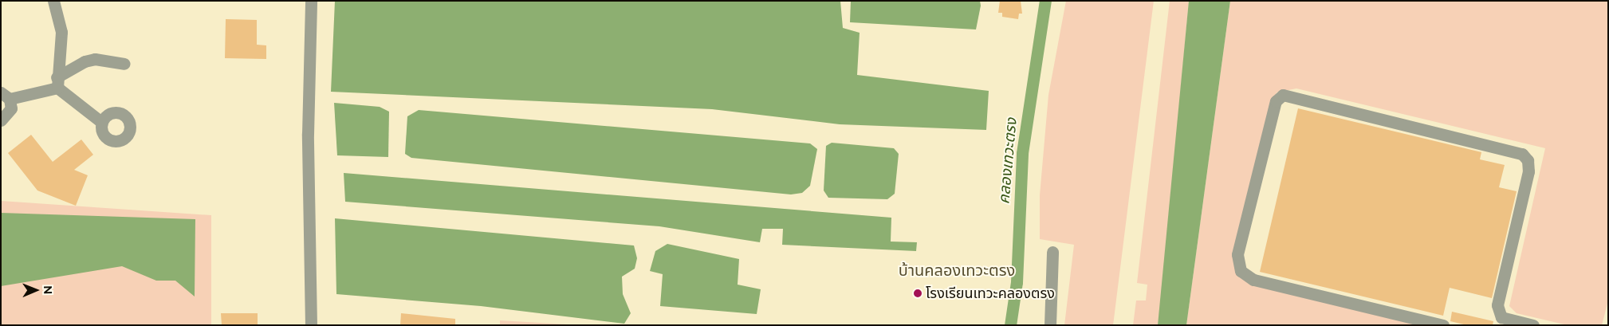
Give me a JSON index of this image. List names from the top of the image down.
{
  "districts": ["บ้านคลองเทวะตรง"],
  "water": ["คลองเทวะตรง"],
  "places": ["โรงเรียนเทวะคลองตรง"],
  "north": "right"
}
